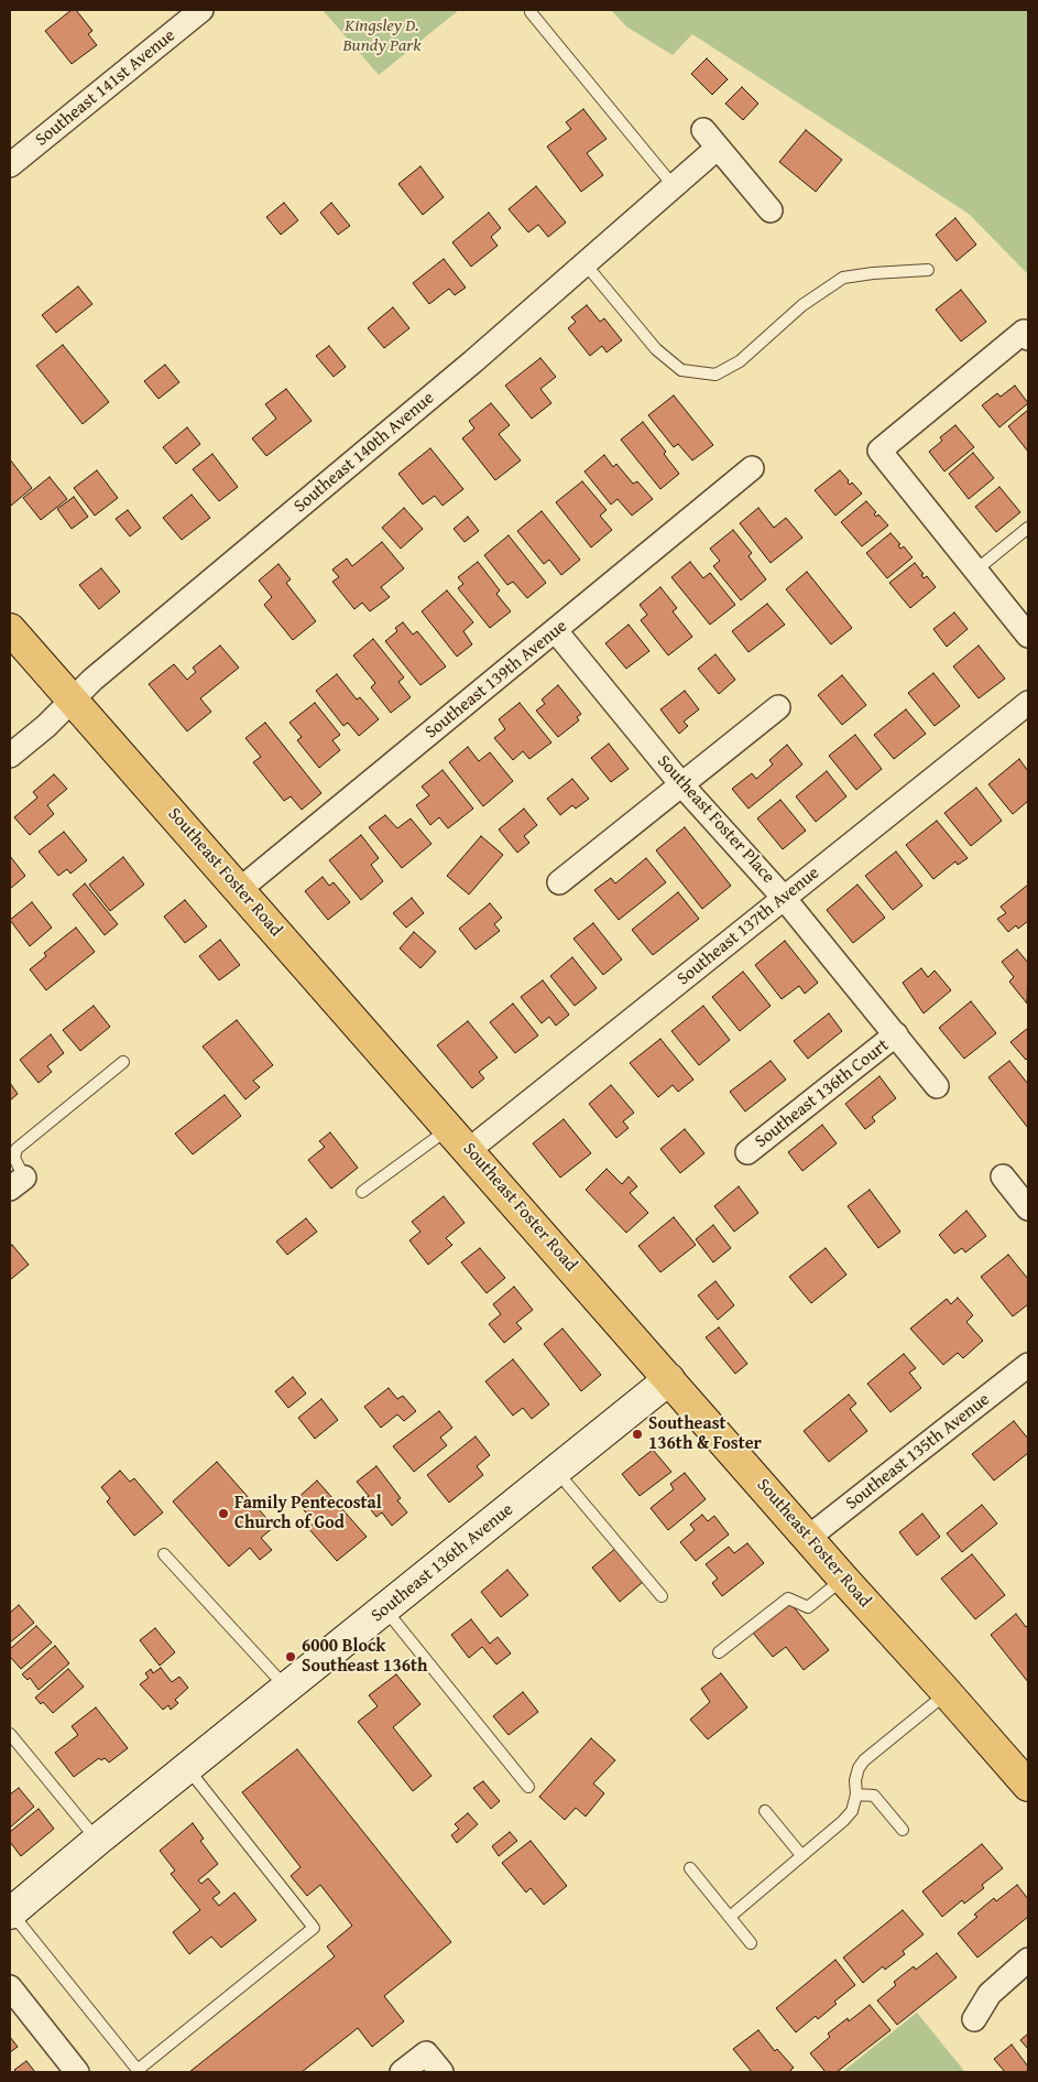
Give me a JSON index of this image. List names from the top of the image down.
{
  "streets": {
    "main road": ["Southeast Foster Road"],
    "street": [
      "Southeast 141st Avenue",
      "Southeast 140th Avenue",
      "Southeast 139th Avenue",
      "Southeast Foster Place",
      "Southeast 137th Avenue",
      "Southeast 136th Court",
      "Southeast 135th Avenue",
      "Southeast 136th Avenue"
    ]
  },
  "crossings": [
    ["Southeast 140th Avenue", "Southeast Foster Road"],
    ["Southeast 139th Avenue", "Southeast Foster Place"],
    ["Southeast 139th Avenue", "Southeast Foster Road"],
    ["Southeast Foster Place", "Southeast 137th Avenue"],
    ["Southeast Foster Place", "Southeast 136th Court"],
    ["Southeast Foster Road", "Southeast 137th Avenue"],
    ["Southeast Foster Road", "Southeast 135th Avenue"],
    ["Southeast Foster Road", "Southeast 136th Avenue"]
  ],
  "parks": ["Kingsley D. Bundy Park"],
  "places": ["Southeast 136th & Foster", "Family Pentecostal Church of God", "6000 Block Southeast 136th"]
}
